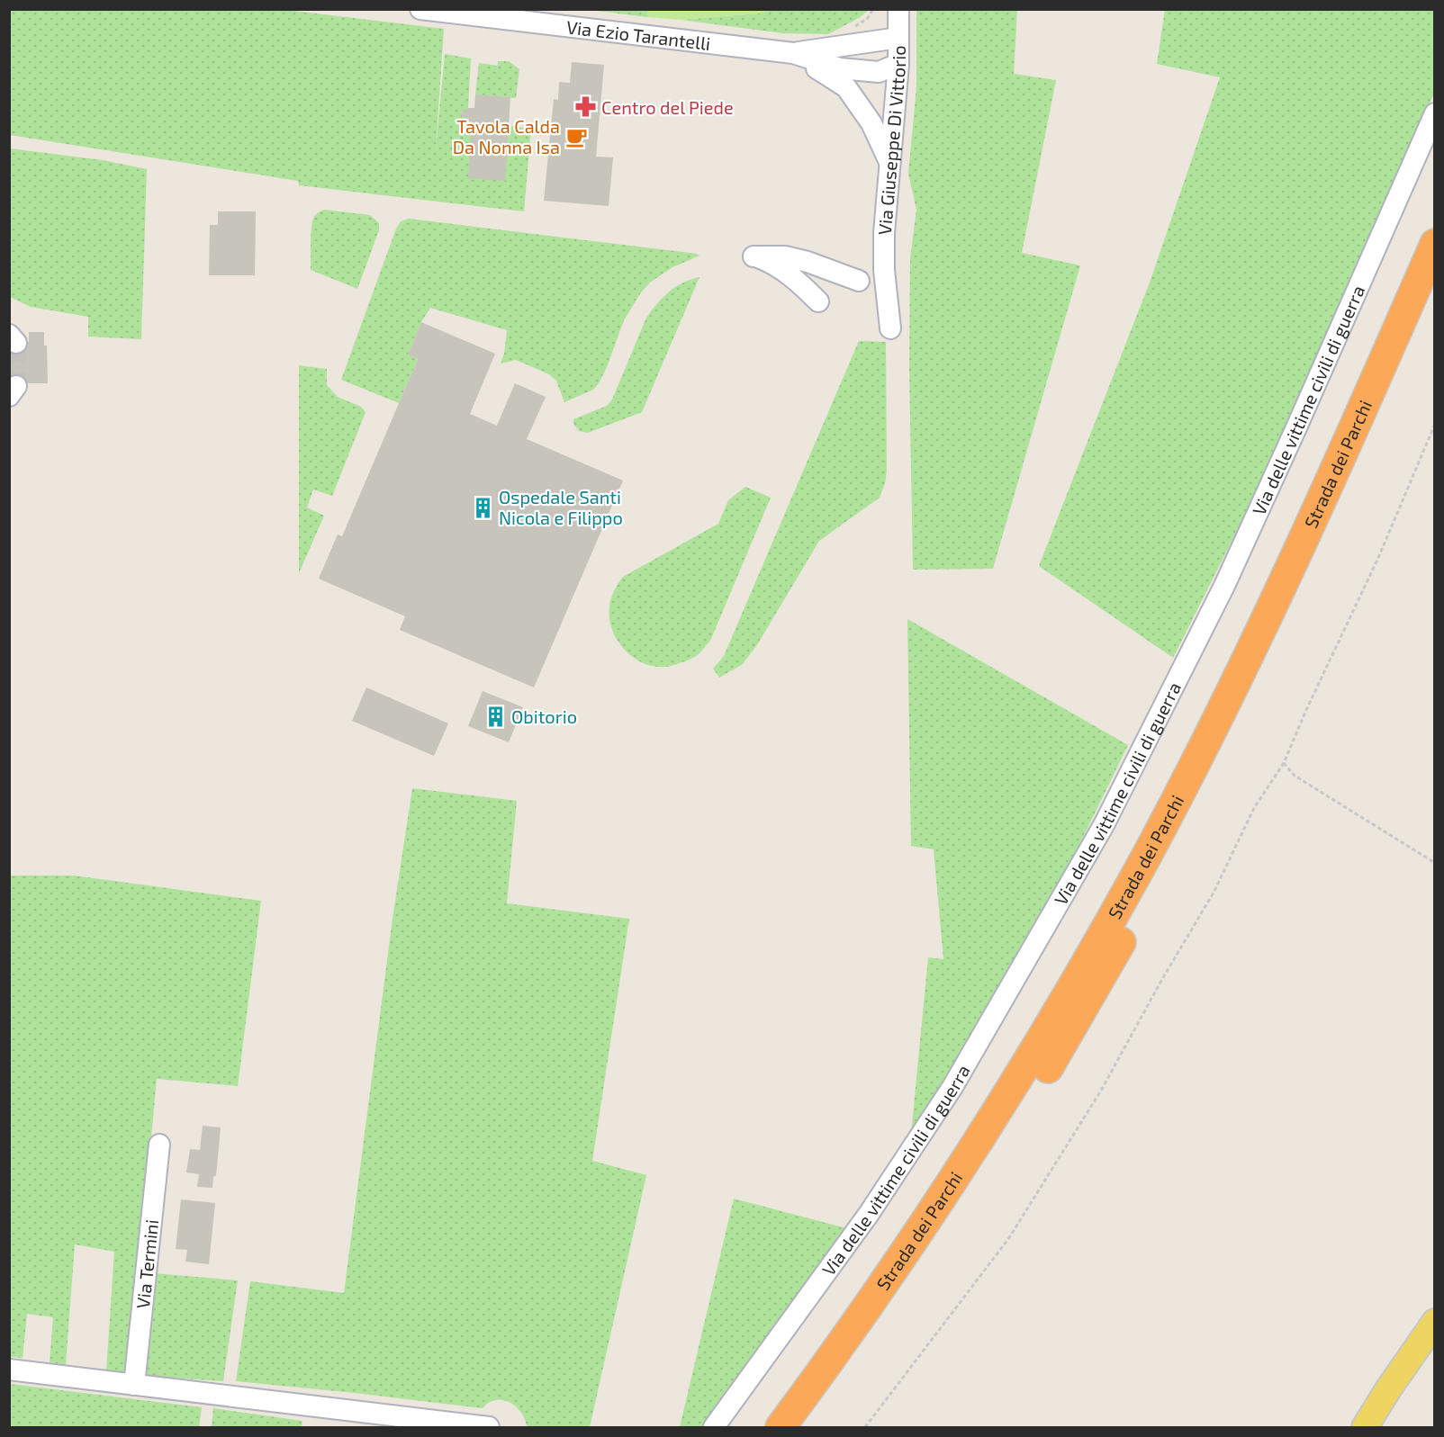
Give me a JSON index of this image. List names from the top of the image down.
{
  "streets": {
    "highway": ["Strada dei Parchi"],
    "street": [
      "Via Ezio Tarantelli",
      "Via Giuseppe Di Vittorio",
      "Via delle vittime civili di guerra",
      "Via Termini"
    ]
  },
  "places": {
    "pharmacy": ["Centro del Piede"],
    "cafe": ["Tavola Calda Da Nonna Isa"],
    "building": ["Ospedale Santi Nicola e Filippo", "Obitorio"]
  }
}
